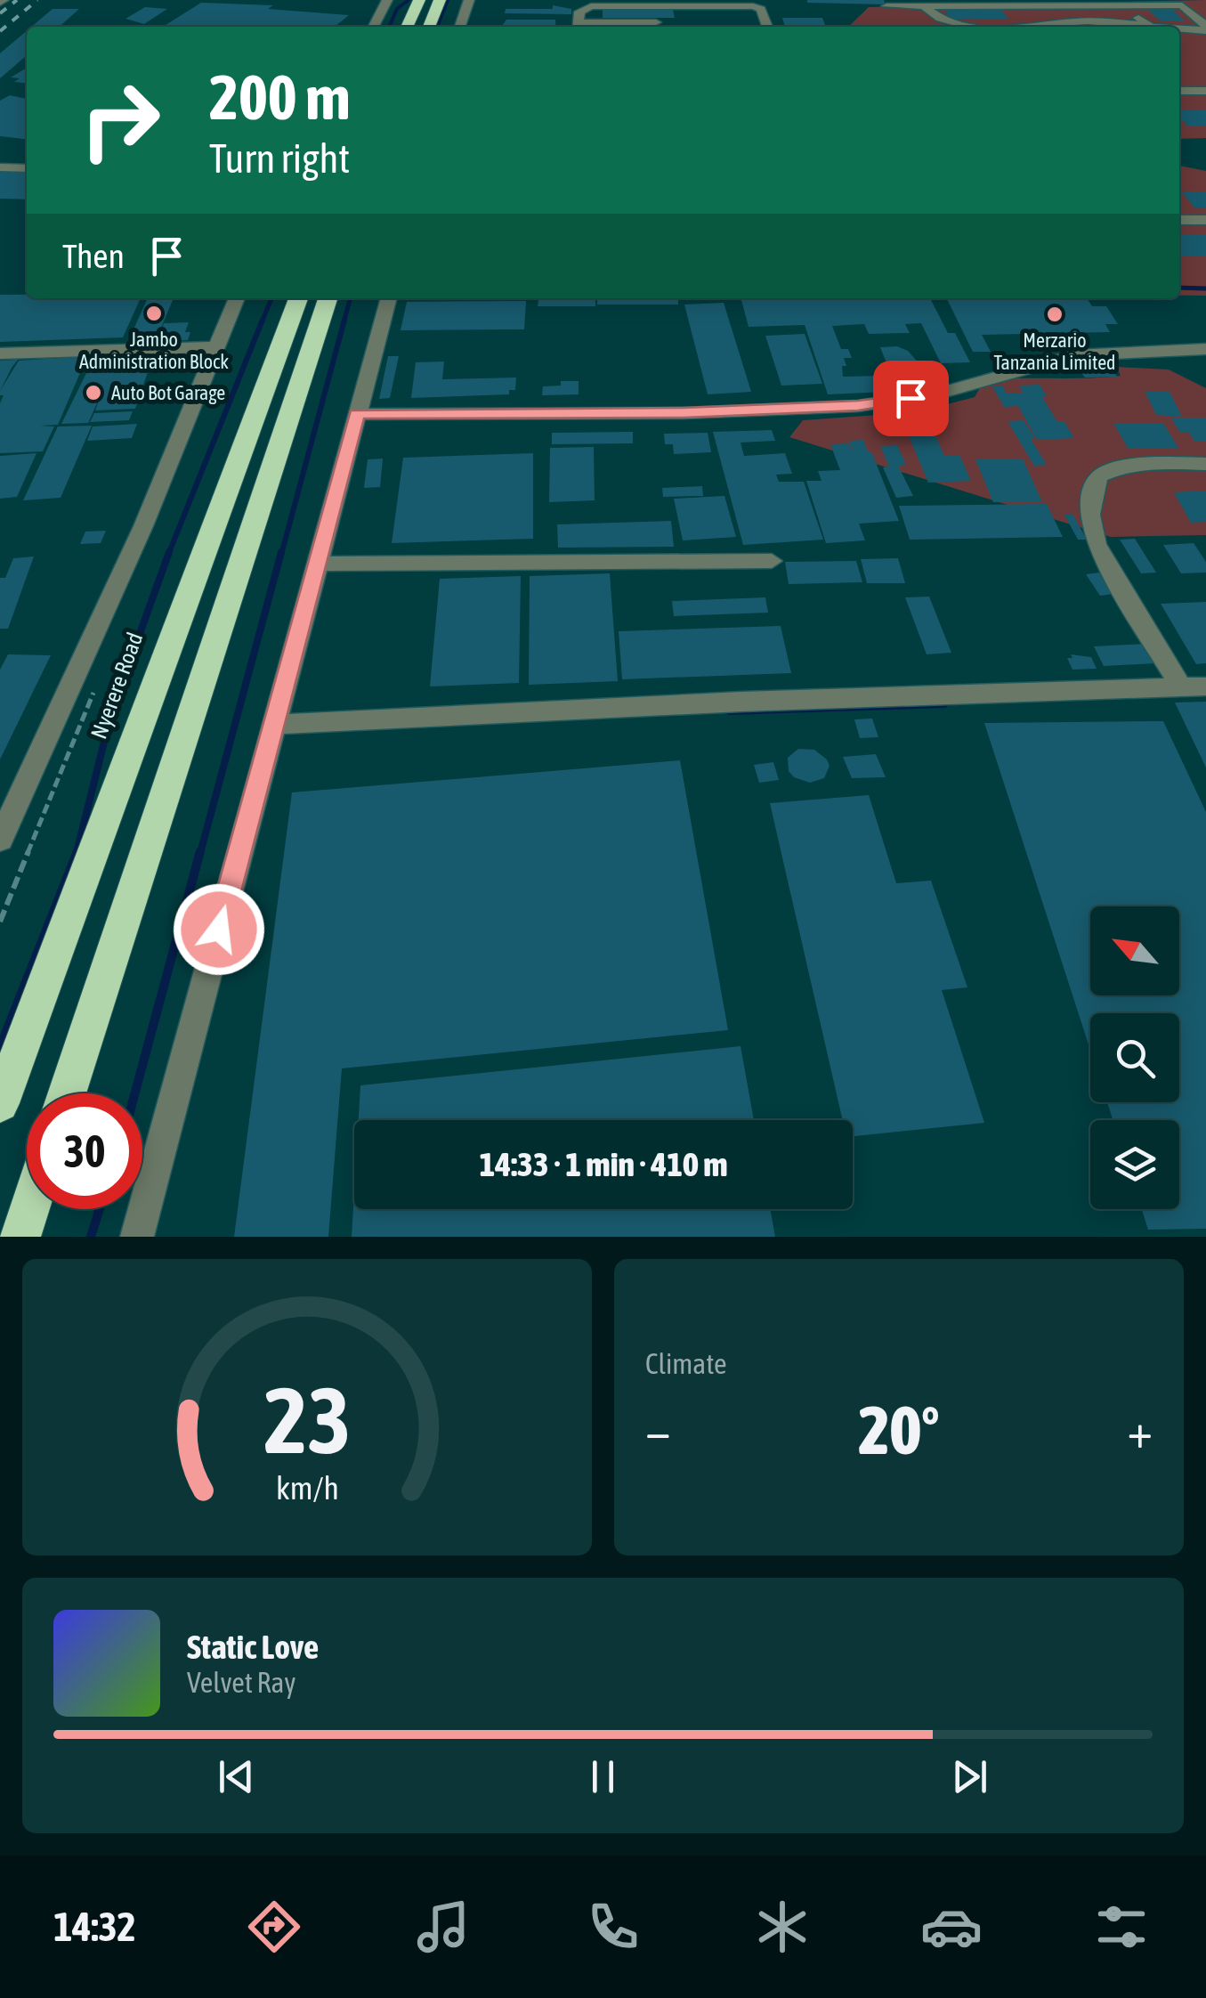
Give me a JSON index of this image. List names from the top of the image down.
{
  "streets": {
    "highway": ["Nyerere Road"]
  },
  "places": ["Jambo Administration Block", "Merzario Tanzania Limited", "Auto Bot Garage"],
  "north": "top left",
  "page": {
    "turn": ["200 m", "Turn right"],
    "then": "Then",
    "limit": "30",
    "trip": "14:33 · 1 min · 410 m",
    "tile": "Climate",
    "heat": ["−", "20°", "+"],
    "song": ["Static Love", "Velvet Ray"],
    "tabs": "14:32",
    "gauge": ["23", "km/h"]
  }
}
